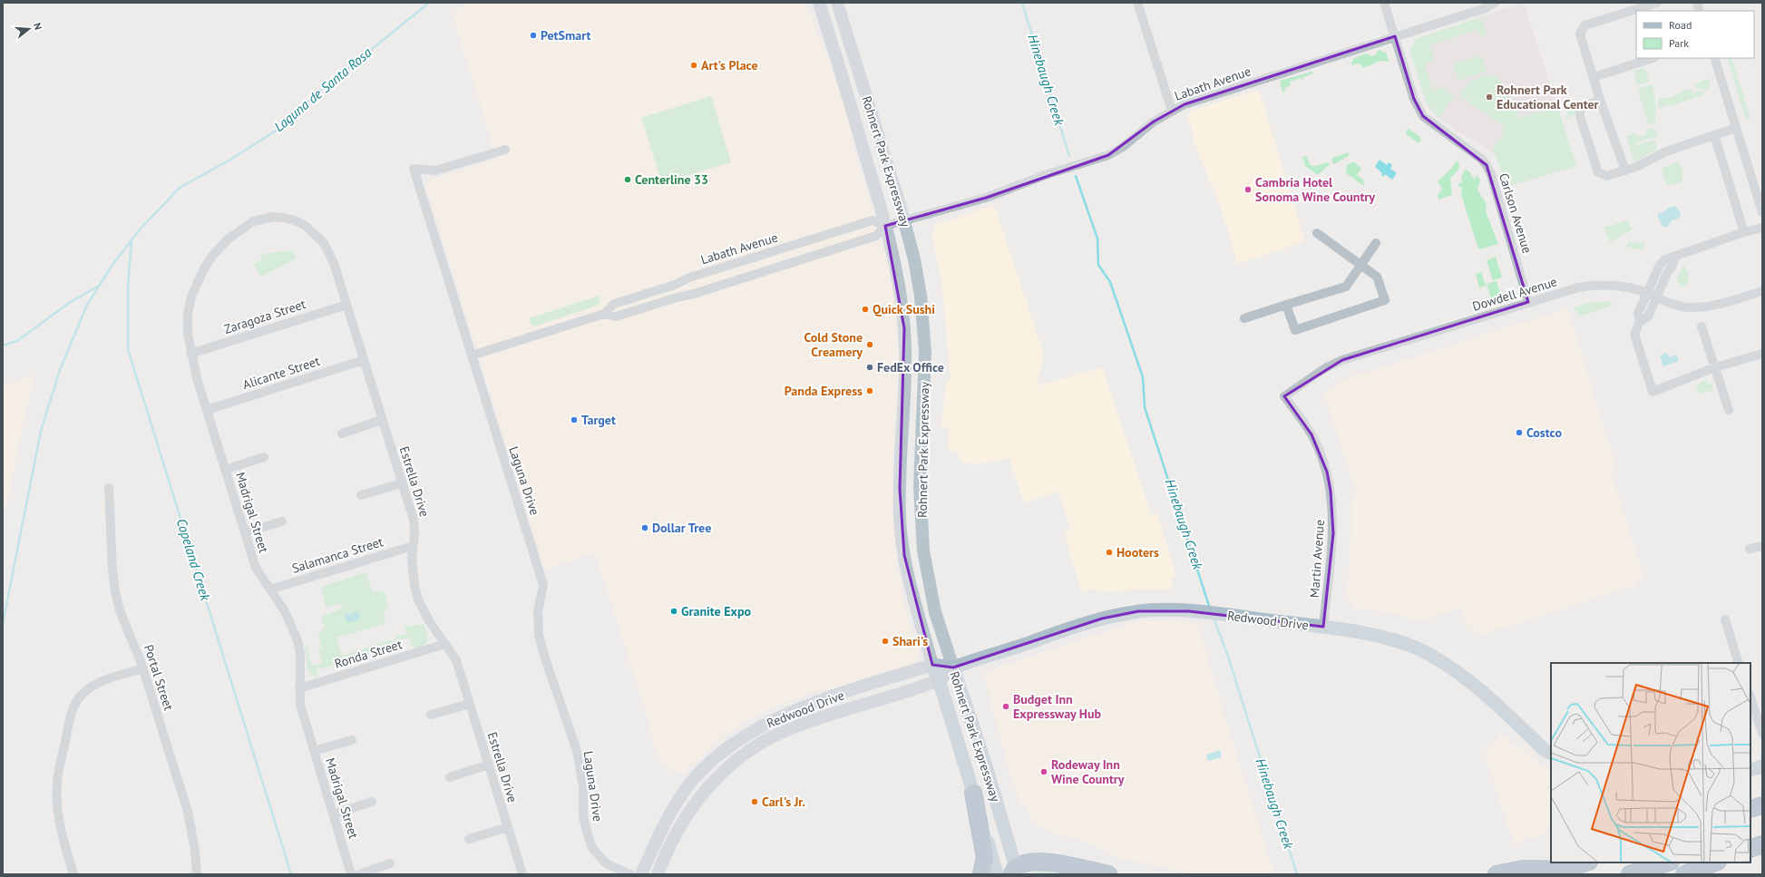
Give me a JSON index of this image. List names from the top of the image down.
{
  "streets": {
    "main road": ["Rohnert Park Expressway", "Redwood Drive"],
    "street": [
      "Labath Avenue",
      "Carlson Avenue",
      "Dowdell Avenue",
      "Zaragoza Street",
      "Alicante Street",
      "Laguna Drive",
      "Estrella Drive",
      "Madrigal Street",
      "Salamanca Street",
      "Martin Avenue",
      "Ronda Street",
      "Portal Street"
    ]
  },
  "crossings": [
    ["Labath Avenue", "Rohnert Park Expressway"],
    ["Labath Avenue", "Carlson Avenue"],
    ["Labath Avenue", "Laguna Drive"],
    ["Rohnert Park Expressway", "Redwood Drive"],
    ["Carlson Avenue", "Dowdell Avenue"],
    ["Dowdell Avenue", "Martin Avenue"],
    ["Zaragoza Street", "Estrella Drive"],
    ["Zaragoza Street", "Madrigal Street"],
    ["Alicante Street", "Estrella Drive"],
    ["Alicante Street", "Madrigal Street"],
    ["Estrella Drive", "Madrigal Street"],
    ["Estrella Drive", "Salamanca Street"],
    ["Estrella Drive", "Ronda Street"],
    ["Madrigal Street", "Salamanca Street"],
    ["Madrigal Street", "Ronda Street"],
    ["Martin Avenue", "Redwood Drive"]
  ],
  "water": ["Hinebaugh Creek", "Laguna de Santa Rosa", "Copeland Creek"],
  "places": [
    "PetSmart",
    "Art's Place",
    "Rohnert Park Educational Center",
    "Centerline 33",
    "Cambria Hotel Sonoma Wine Country",
    "Quick Sushi",
    "Cold Stone Creamery",
    "FedEx Office",
    "Panda Express",
    "Target",
    "Costco",
    "Dollar Tree",
    "Hooters",
    "Granite Expo",
    "Shari's",
    "Budget Inn Expressway Hub",
    "Rodeway Inn Wine Country",
    "Carl's Jr."
  ],
  "legend": ["Road", "Park"],
  "north": "right"
}
